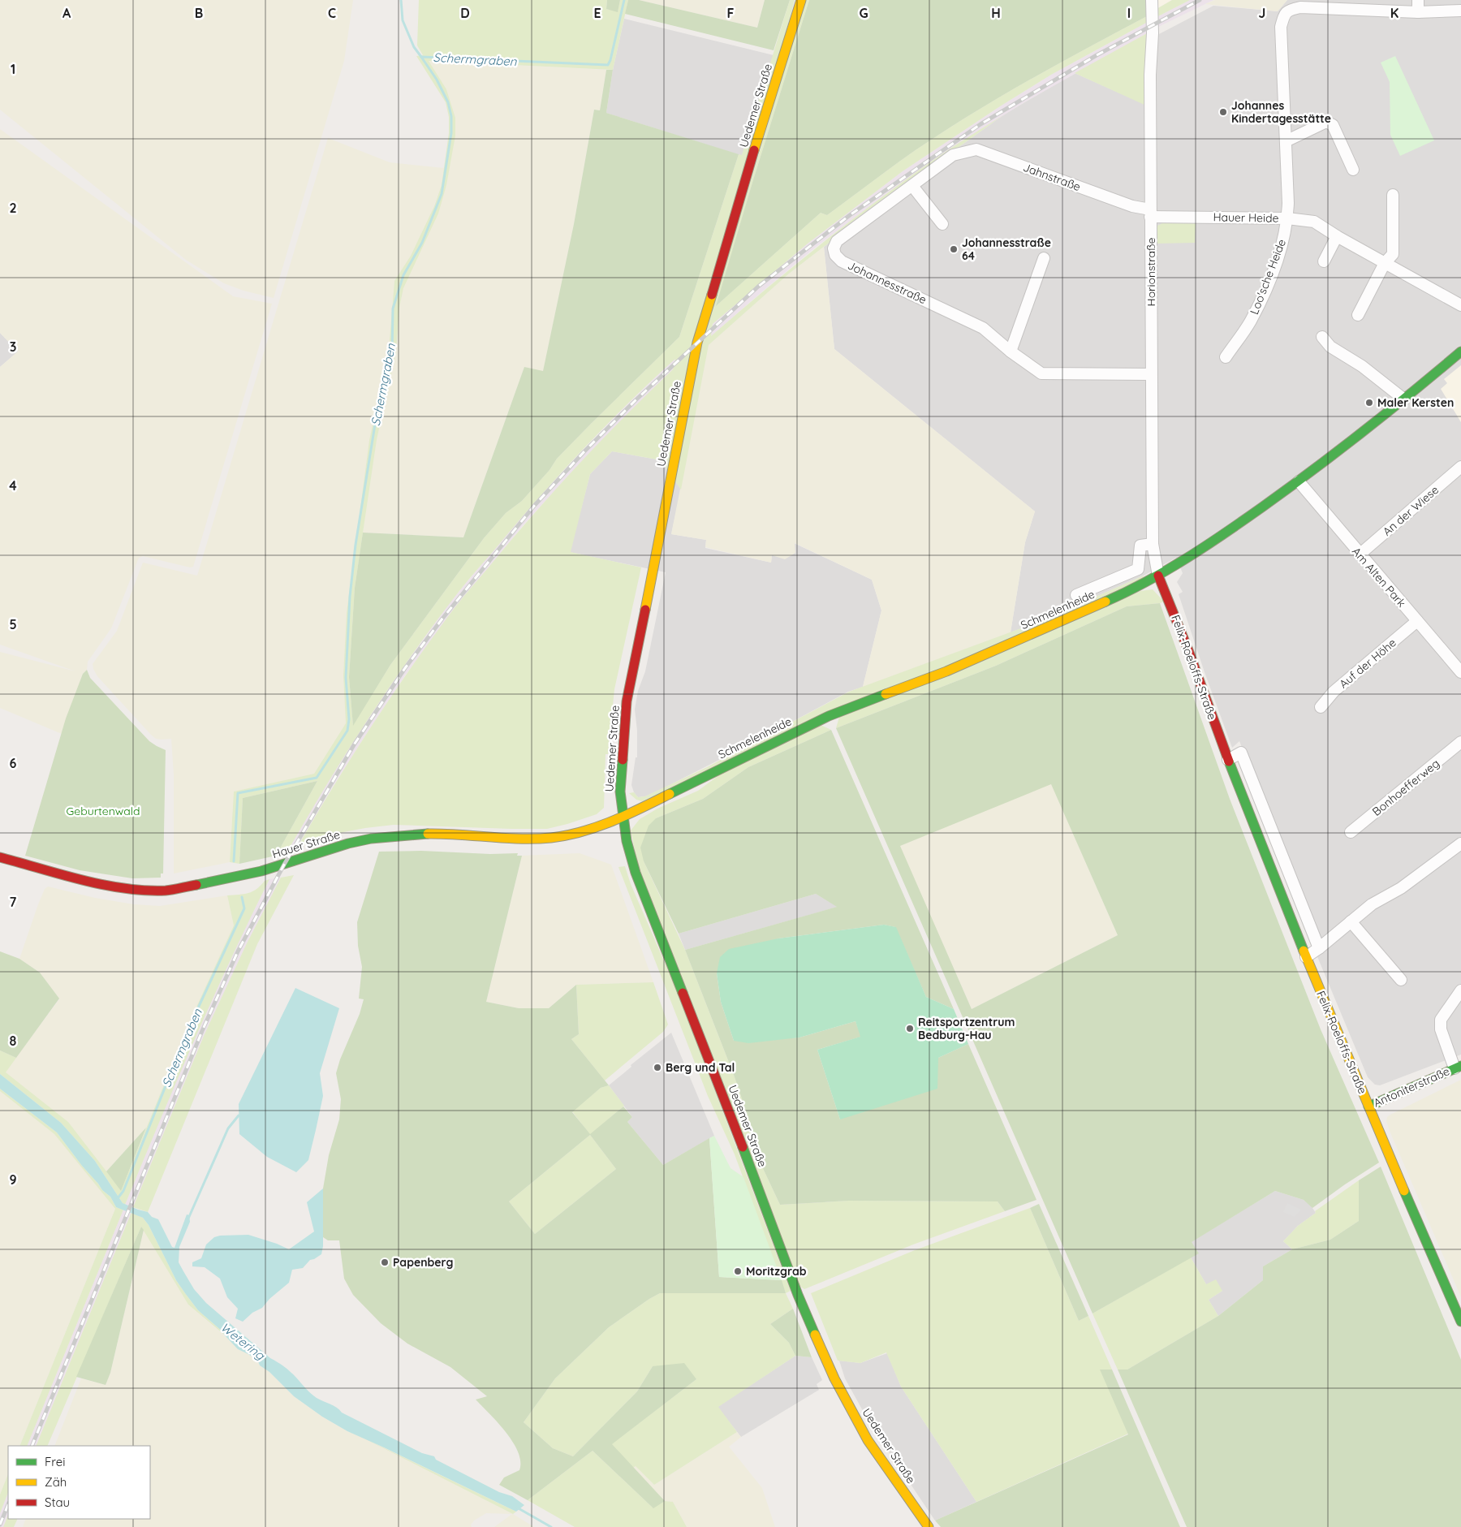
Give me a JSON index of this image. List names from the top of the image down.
{
  "streets": {
    "street": [
      "Uedemer Straße",
      "Jahnstraße",
      "Hauer Heide",
      "Horionstraße",
      "Loo'sche Heide",
      "Johannesstraße",
      "An der Wiese",
      "Am Alten Park",
      "Schmelenheide",
      "Auf der Höhe",
      "Felix-Roeloffs-Straße",
      "Bonhoefferweg",
      "Hauer Straße",
      "Antoniterstraße"
    ]
  },
  "crossings": [
    ["Uedemer Straße", "Schmelenheide"],
    ["Uedemer Straße", "Hauer Straße"],
    ["Jahnstraße", "Hauer Heide"],
    ["Jahnstraße", "Horionstraße"],
    ["Jahnstraße", "Johannesstraße"],
    ["Hauer Heide", "Horionstraße"],
    ["Hauer Heide", "Loo'sche Heide"],
    ["Horionstraße", "Johannesstraße"],
    ["Horionstraße", "Schmelenheide"],
    ["Horionstraße", "Felix-Roeloffs-Straße"],
    ["An der Wiese", "Am Alten Park"],
    ["Am Alten Park", "Schmelenheide"],
    ["Am Alten Park", "Auf der Höhe"],
    ["Schmelenheide", "Felix-Roeloffs-Straße"],
    ["Schmelenheide", "Hauer Straße"],
    ["Felix-Roeloffs-Straße", "Antoniterstraße"]
  ],
  "water": ["Schermgraben", "Wetering"],
  "parks": ["Geburtenwald"],
  "places": [
    "Johannes Kindertagesstätte",
    "Johannesstraße 64",
    "Maler Kersten",
    "Reitsportzentrum Bedburg-Hau",
    "Berg und Tal",
    "Papenberg",
    "Moritzgrab"
  ],
  "legend": ["Frei", "Zäh", "Stau"],
  "grid": {
    "columns": [
      "A",
      "B",
      "C",
      "D",
      "E",
      "F",
      "G",
      "H",
      "I",
      "J",
      "K"
    ],
    "rows": [
      "1",
      "2",
      "3",
      "4",
      "5",
      "6",
      "7",
      "8",
      "9"
    ]
  }
}
